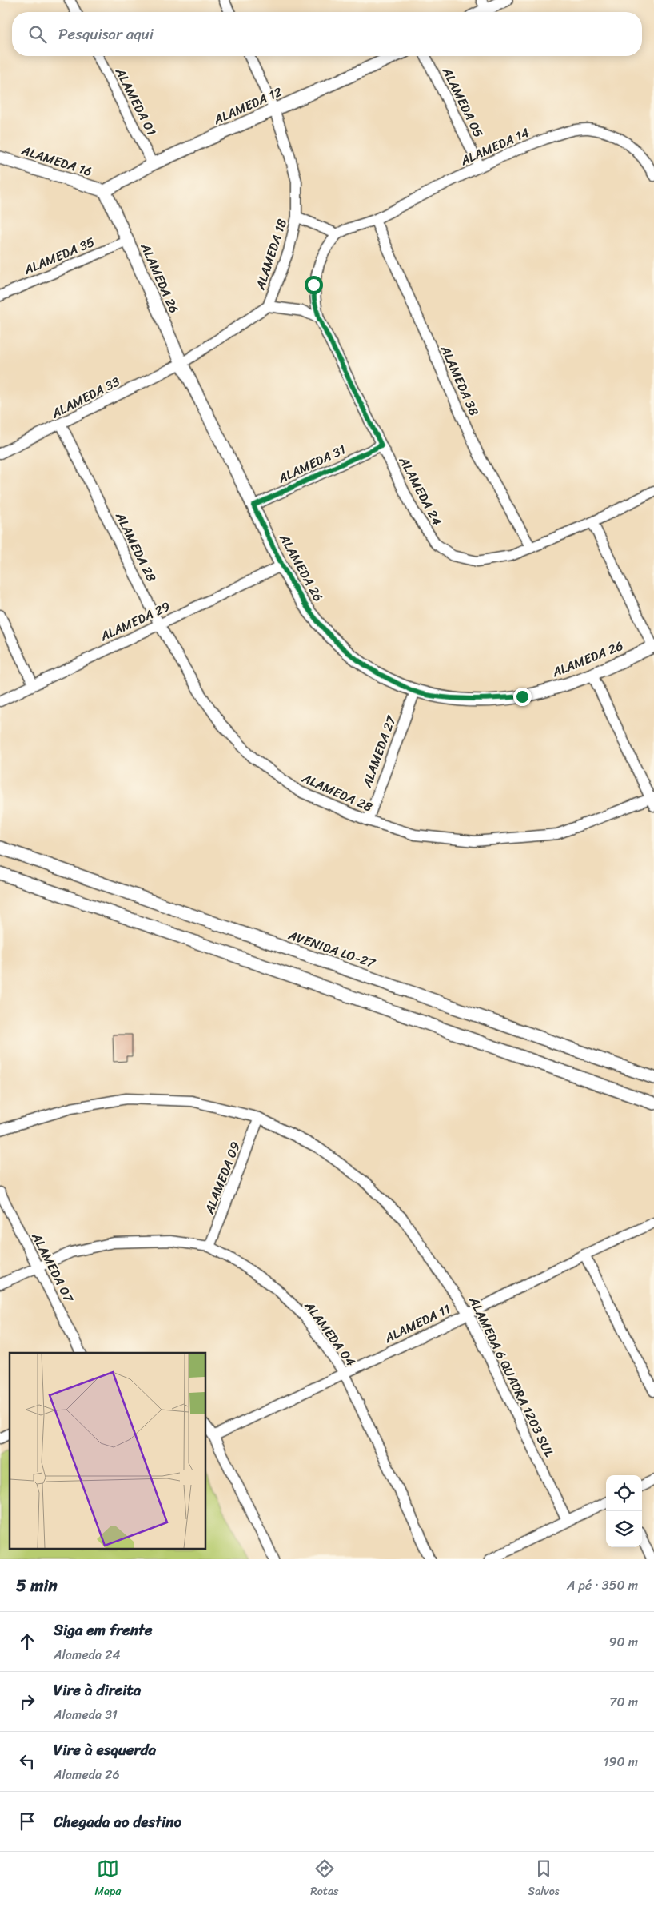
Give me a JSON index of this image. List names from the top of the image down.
{
  "streets": {
    "street": [
      "ALAMEDA 01",
      "ALAMEDA 05",
      "ALAMEDA 12",
      "ALAMEDA 14",
      "ALAMEDA 16",
      "ALAMEDA 18",
      "ALAMEDA 35",
      "ALAMEDA 26",
      "ALAMEDA 38",
      "ALAMEDA 33",
      "ALAMEDA 31",
      "ALAMEDA 24",
      "ALAMEDA 28",
      "ALAMEDA 29",
      "ALAMEDA 27",
      "AVENIDA LO-27",
      "ALAMEDA 09",
      "ALAMEDA 07",
      "ALAMEDA 11",
      "ALAMEDA 04",
      "ALAMEDA 6 QUADRA 1203 SUL"
    ]
  },
  "crossings": [
    ["ALAMEDA 01", "ALAMEDA 12"],
    ["ALAMEDA 05", "ALAMEDA 14"],
    ["ALAMEDA 12", "ALAMEDA 16"],
    ["ALAMEDA 12", "ALAMEDA 18"],
    ["ALAMEDA 12", "ALAMEDA 26"],
    ["ALAMEDA 14", "ALAMEDA 38"],
    ["ALAMEDA 14", "ALAMEDA 24"],
    ["ALAMEDA 16", "ALAMEDA 26"],
    ["ALAMEDA 18", "ALAMEDA 26"],
    ["ALAMEDA 18", "ALAMEDA 33"],
    ["ALAMEDA 35", "ALAMEDA 26"],
    ["ALAMEDA 26", "ALAMEDA 33"],
    ["ALAMEDA 26", "ALAMEDA 31"],
    ["ALAMEDA 26", "ALAMEDA 29"],
    ["ALAMEDA 26", "ALAMEDA 27"],
    ["ALAMEDA 38", "ALAMEDA 24"],
    ["ALAMEDA 33", "ALAMEDA 28"],
    ["ALAMEDA 31", "ALAMEDA 24"],
    ["ALAMEDA 28", "ALAMEDA 29"],
    ["ALAMEDA 28", "ALAMEDA 27"],
    ["ALAMEDA 09", "ALAMEDA 04"],
    ["ALAMEDA 09", "ALAMEDA 6 QUADRA 1203 SUL"],
    ["ALAMEDA 07", "ALAMEDA 04"],
    ["ALAMEDA 11", "ALAMEDA 04"],
    ["ALAMEDA 11", "ALAMEDA 6 QUADRA 1203 SUL"]
  ],
  "page": {
    "search": "Pesquisar aqui",
    "heading": ["5 min", "A pé · 350 m"],
    "list": [
      ["Siga em frente", "Alameda 24", "90 m"],
      ["Vire à direita", "Alameda 31", "70 m"],
      ["Vire à esquerda", "Alameda 26", "190 m"],
      "Chegada ao destino"
    ],
    "nav": ["Mapa", "Rotas", "Salvos"]
  }
}
